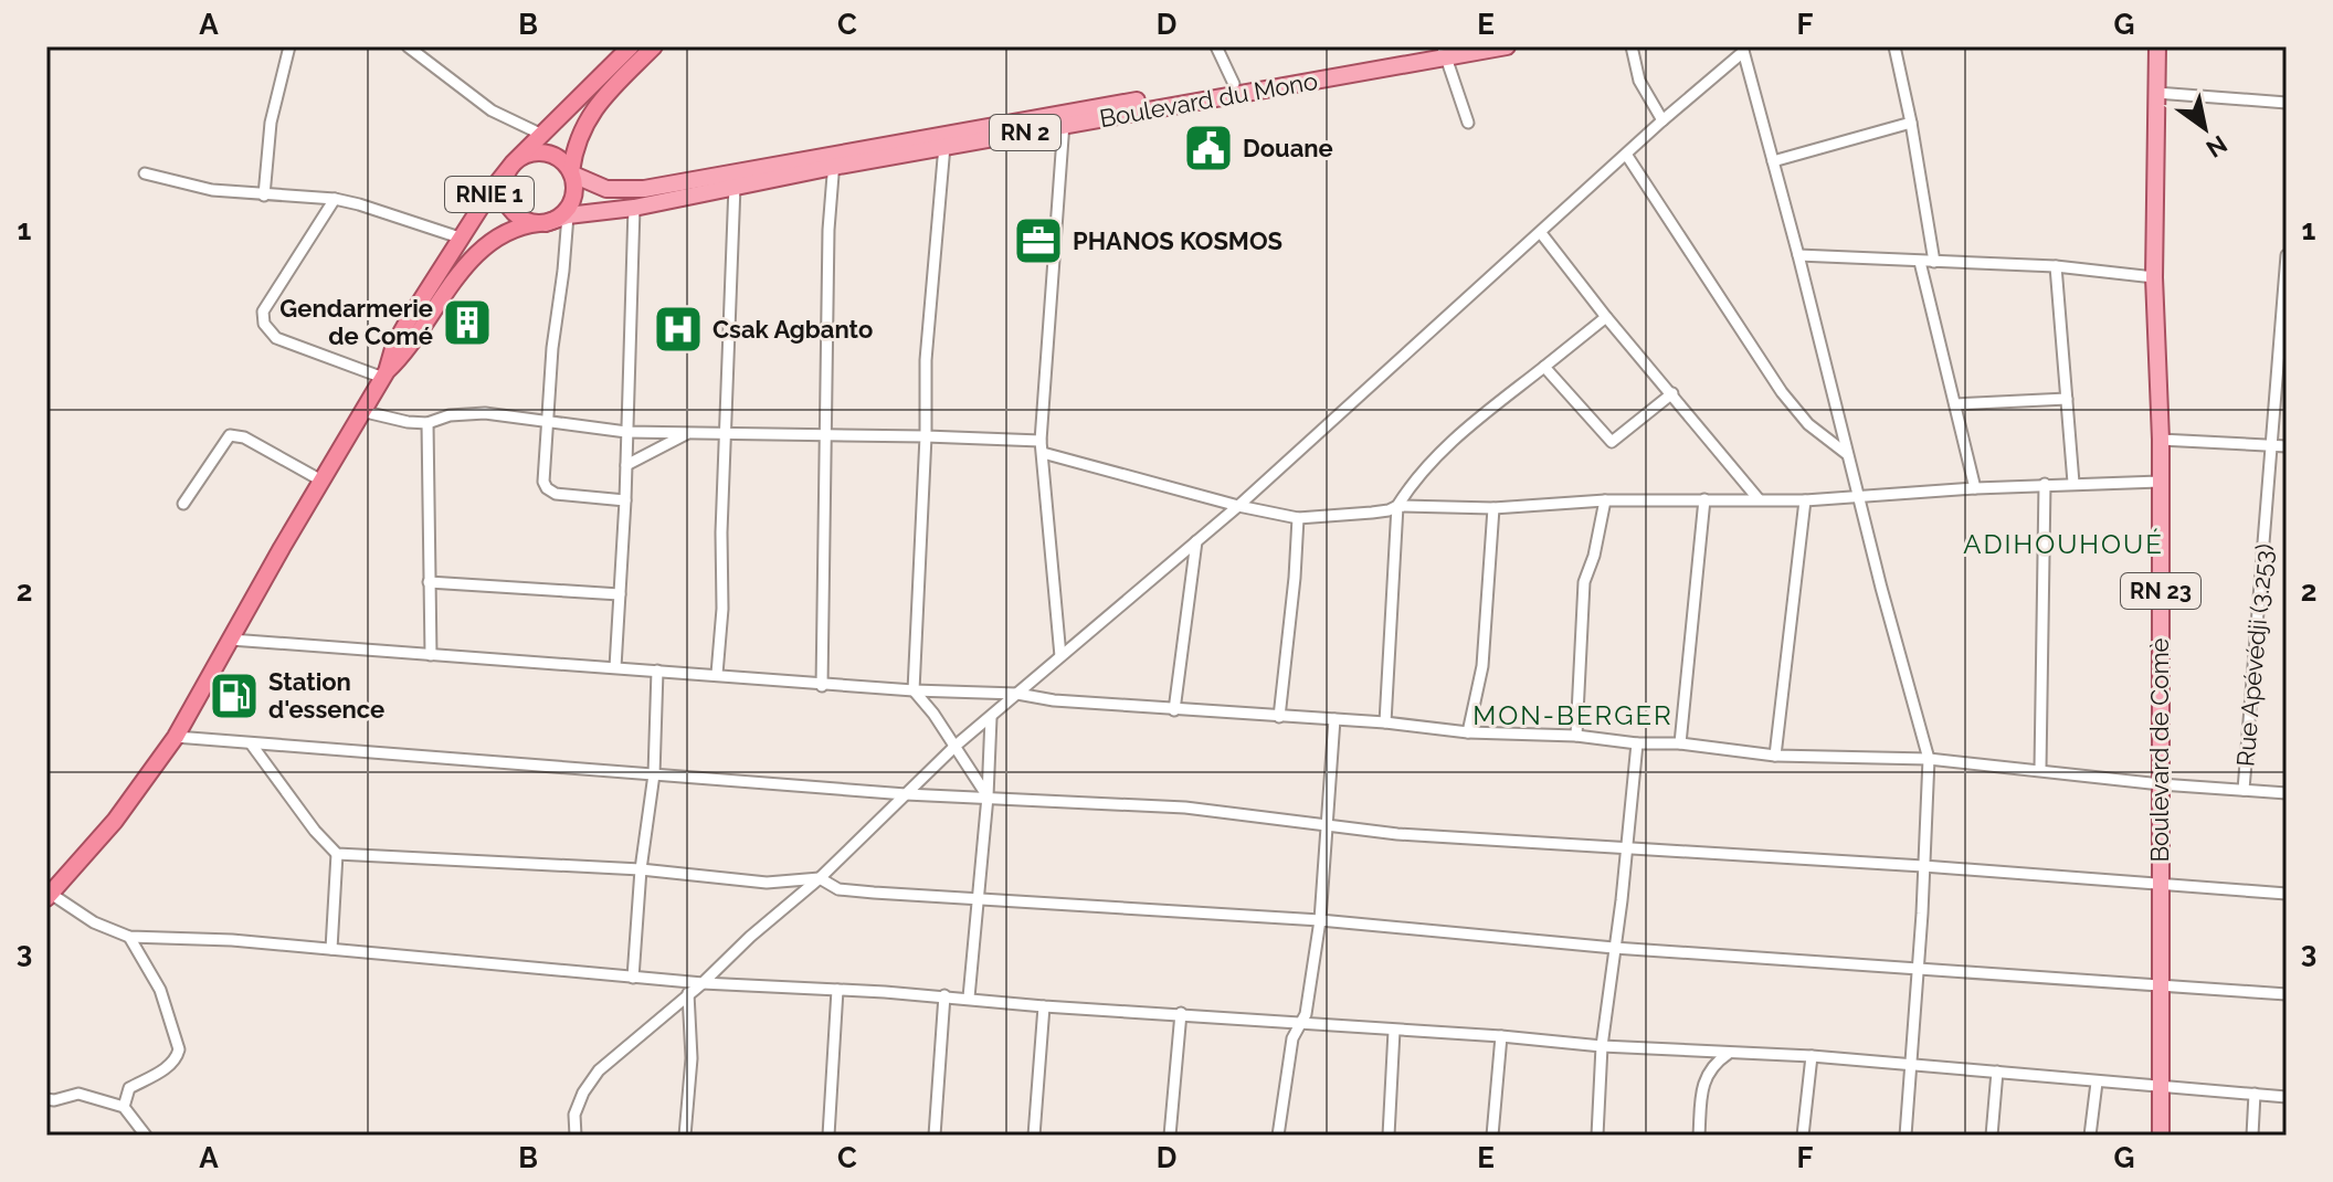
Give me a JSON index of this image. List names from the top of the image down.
{
  "streets": {
    "highway": ["RNIE 1"],
    "main road": [
      "Boulevard du Mono",
      "RN 2",
      "RN 23",
      "Boulevard de Comè"
    ],
    "street": ["Rue Apévédji (3.253)"]
  },
  "crossings": [
    ["Boulevard du Mono", "RNIE 1"]
  ],
  "districts": ["ADIHOUHOUÉ", "MON-BERGER"],
  "places": {
    "public building": ["Douane"],
    "office": ["PHANOS KOSMOS"],
    "building": ["Gendarmerie de Comé"],
    "hospital": ["Csak Agbanto"],
    "fuel station": ["Station d'essence"]
  },
  "north": "bottom right",
  "grid": {
    "columns": [
      "A",
      "B",
      "C",
      "D",
      "E",
      "F",
      "G"
    ],
    "rows": ["1", "2", "3"]
  }
}
